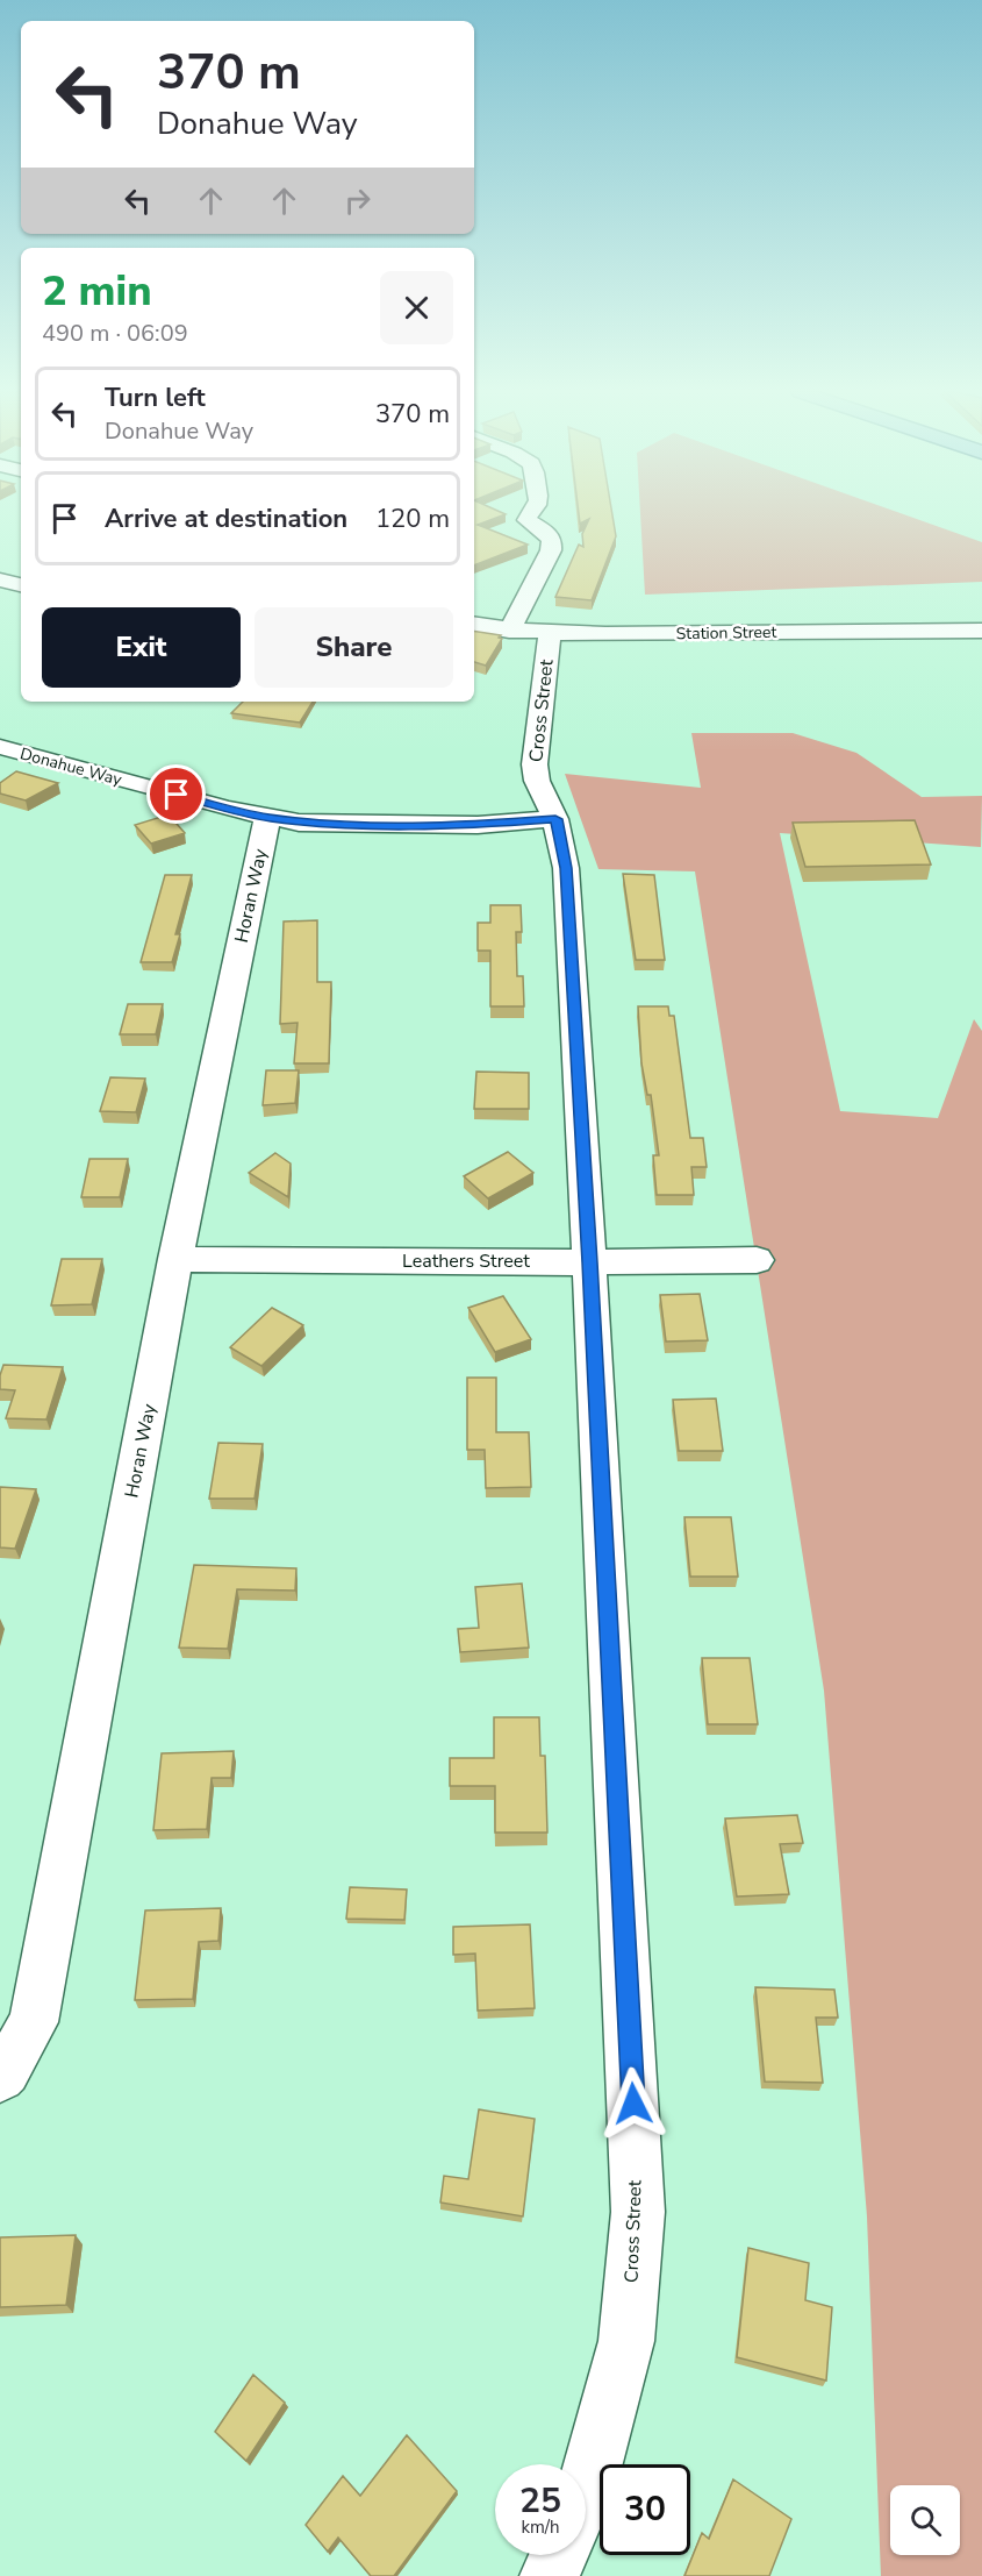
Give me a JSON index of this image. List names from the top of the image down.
{
  "streets": {
    "street": [
      "Station Street",
      "Cross Street",
      "Donahue Way",
      "Horan Way",
      "Leathers Street"
    ]
  },
  "crossings": [
    ["Station Street", "Cross Street"],
    ["Cross Street", "Donahue Way"],
    ["Cross Street", "Leathers Street"],
    ["Donahue Way", "Horan Way"],
    ["Horan Way", "Leathers Street"]
  ],
  "page": {
    "turn": ["370 m", "Donahue Way"],
    "heading": ["2 min", "490 m · 06:09"],
    "list": [
      {
        "name": "Turn left",
        "note": "Donahue Way",
        "value": "370 m"
      },
      {
        "name": "Arrive at destination",
        "value": "120 m"
      }
    ],
    "buttons": ["Exit", "Share"],
    "speed": "25 km/h",
    "limit": "30"
  }
}
